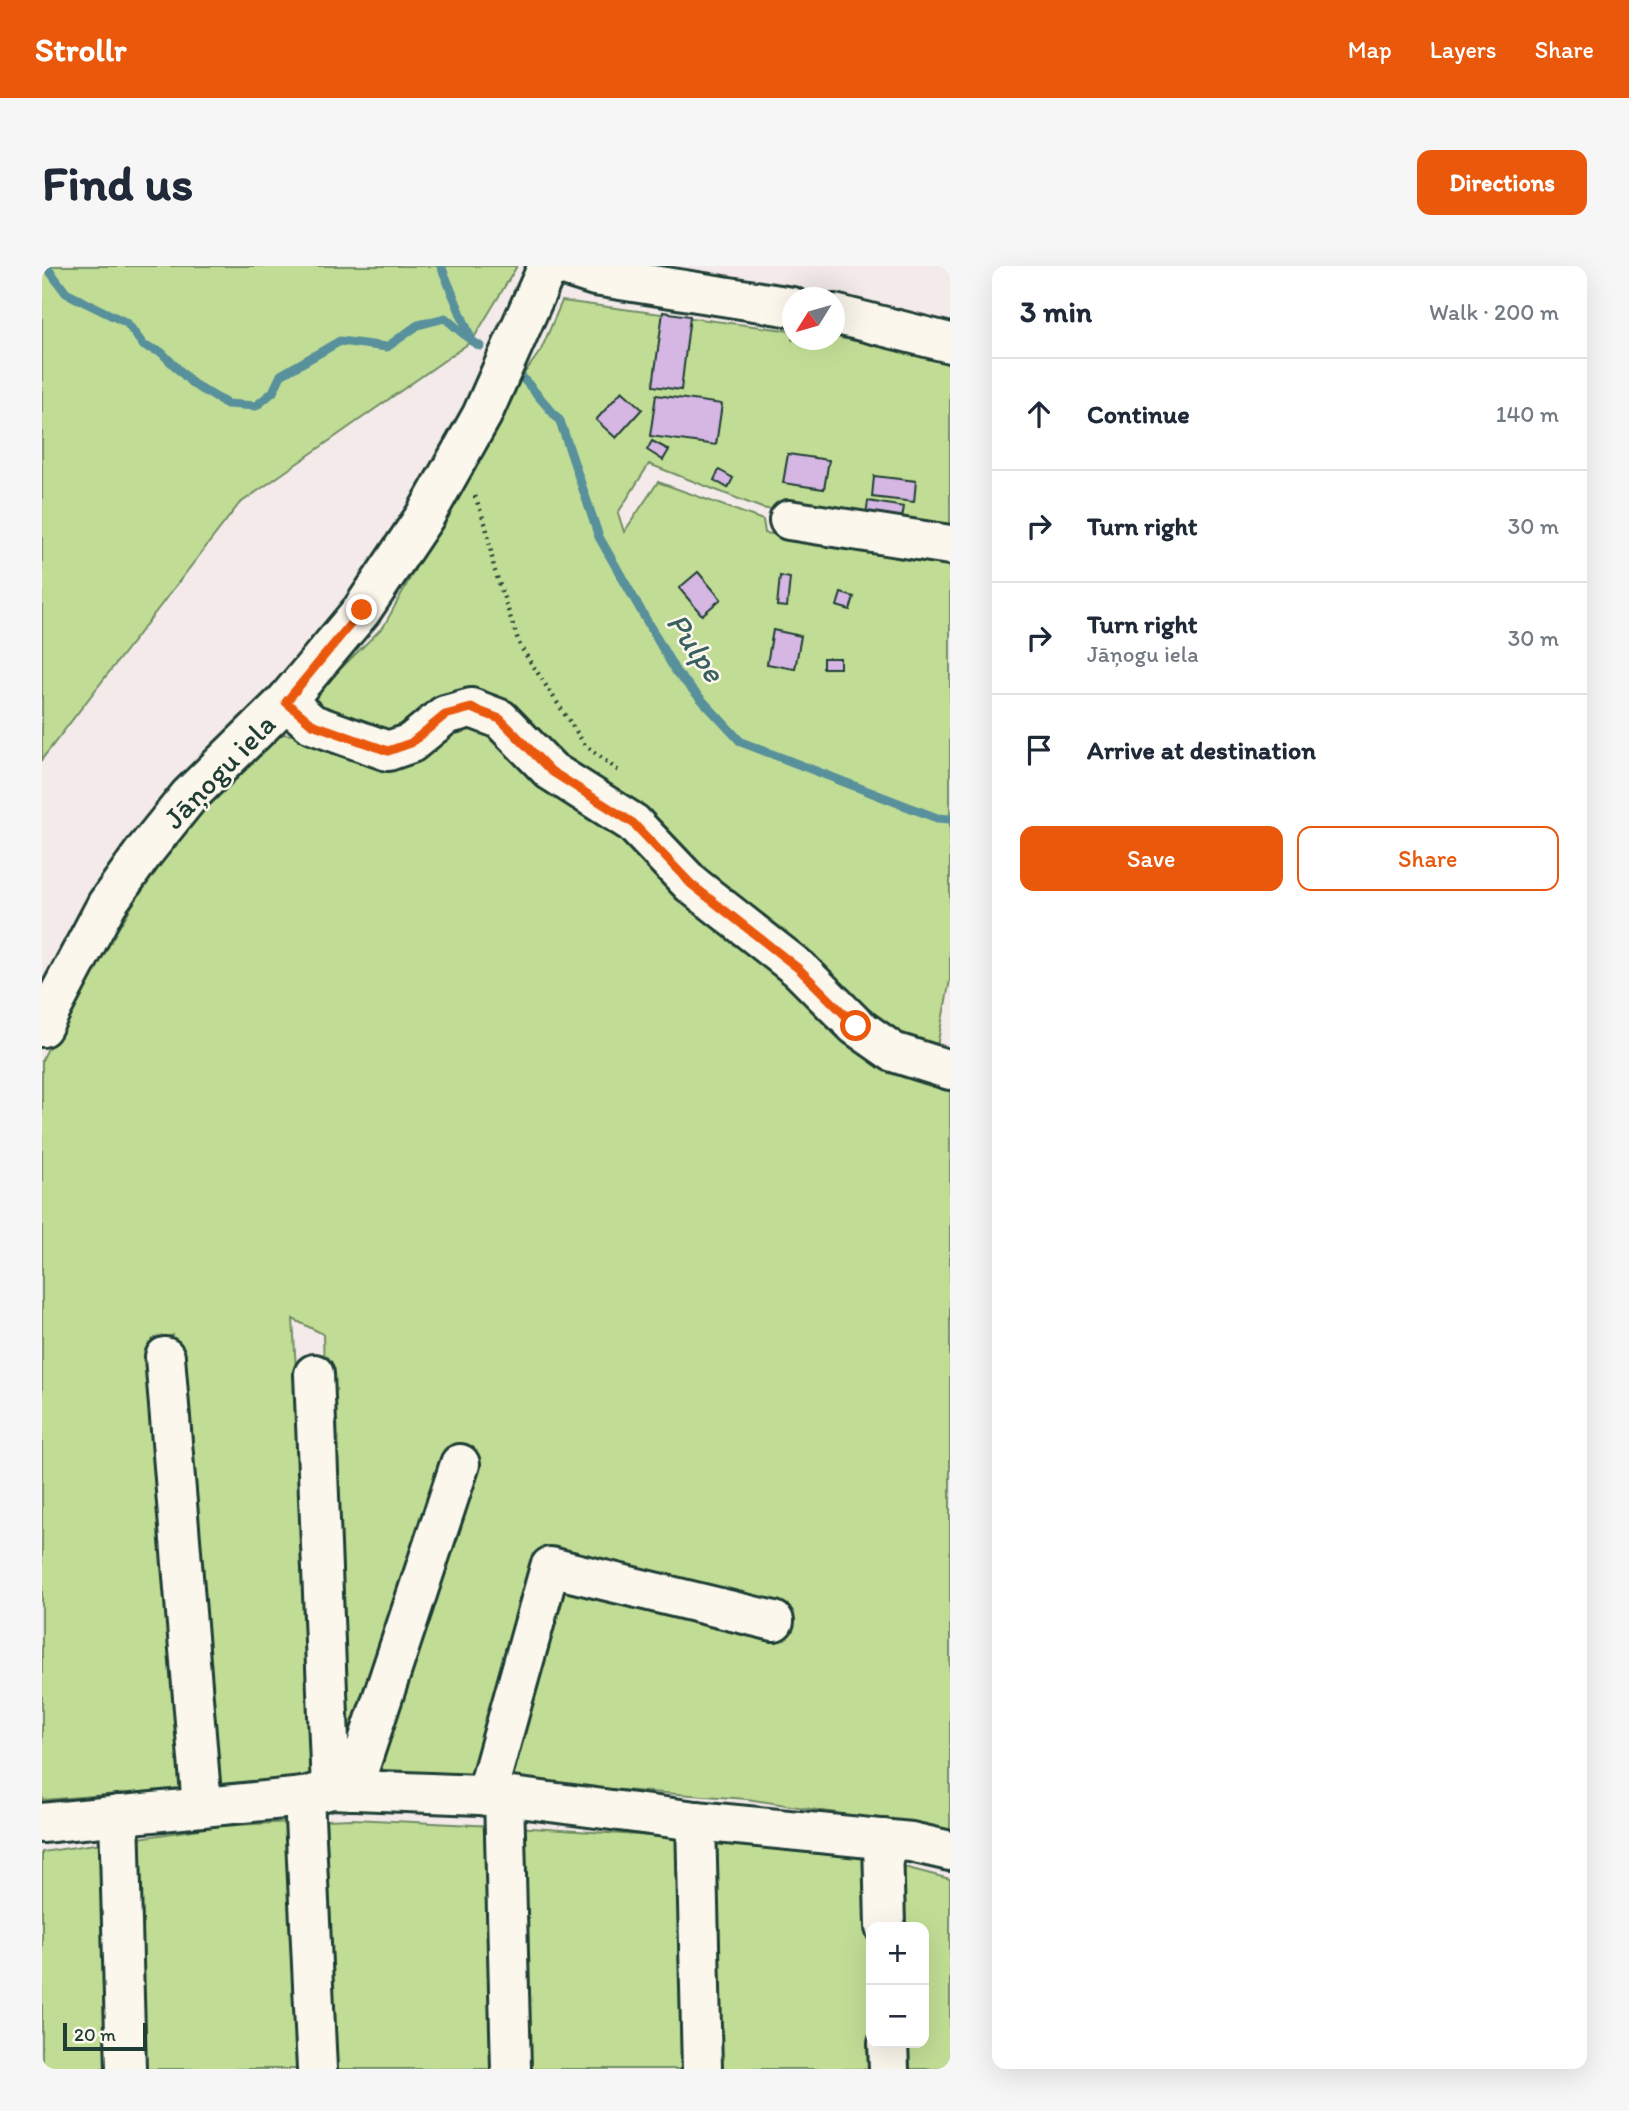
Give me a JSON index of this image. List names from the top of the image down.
{
  "streets": {
    "street": ["Jāņogu iela"]
  },
  "water": ["Pulpe"],
  "scale_bar": "20 m",
  "north": "bottom left",
  "page": {
    "header": "Strollr",
    "nav": ["Map", "Layers", "Share"],
    "buttons": [
      "Directions",
      ["Save", "Share"]
    ],
    "title": "Find us",
    "heading": ["3 min", "Walk · 200 m"],
    "list": [
      ["Continue", "140 m"],
      ["Turn right", "30 m"],
      ["Turn right", "Jāņogu iela", "30 m"],
      "Arrive at destination"
    ],
    "map_buttons": ["+", "−"],
    "scale": "20 m"
  }
}
